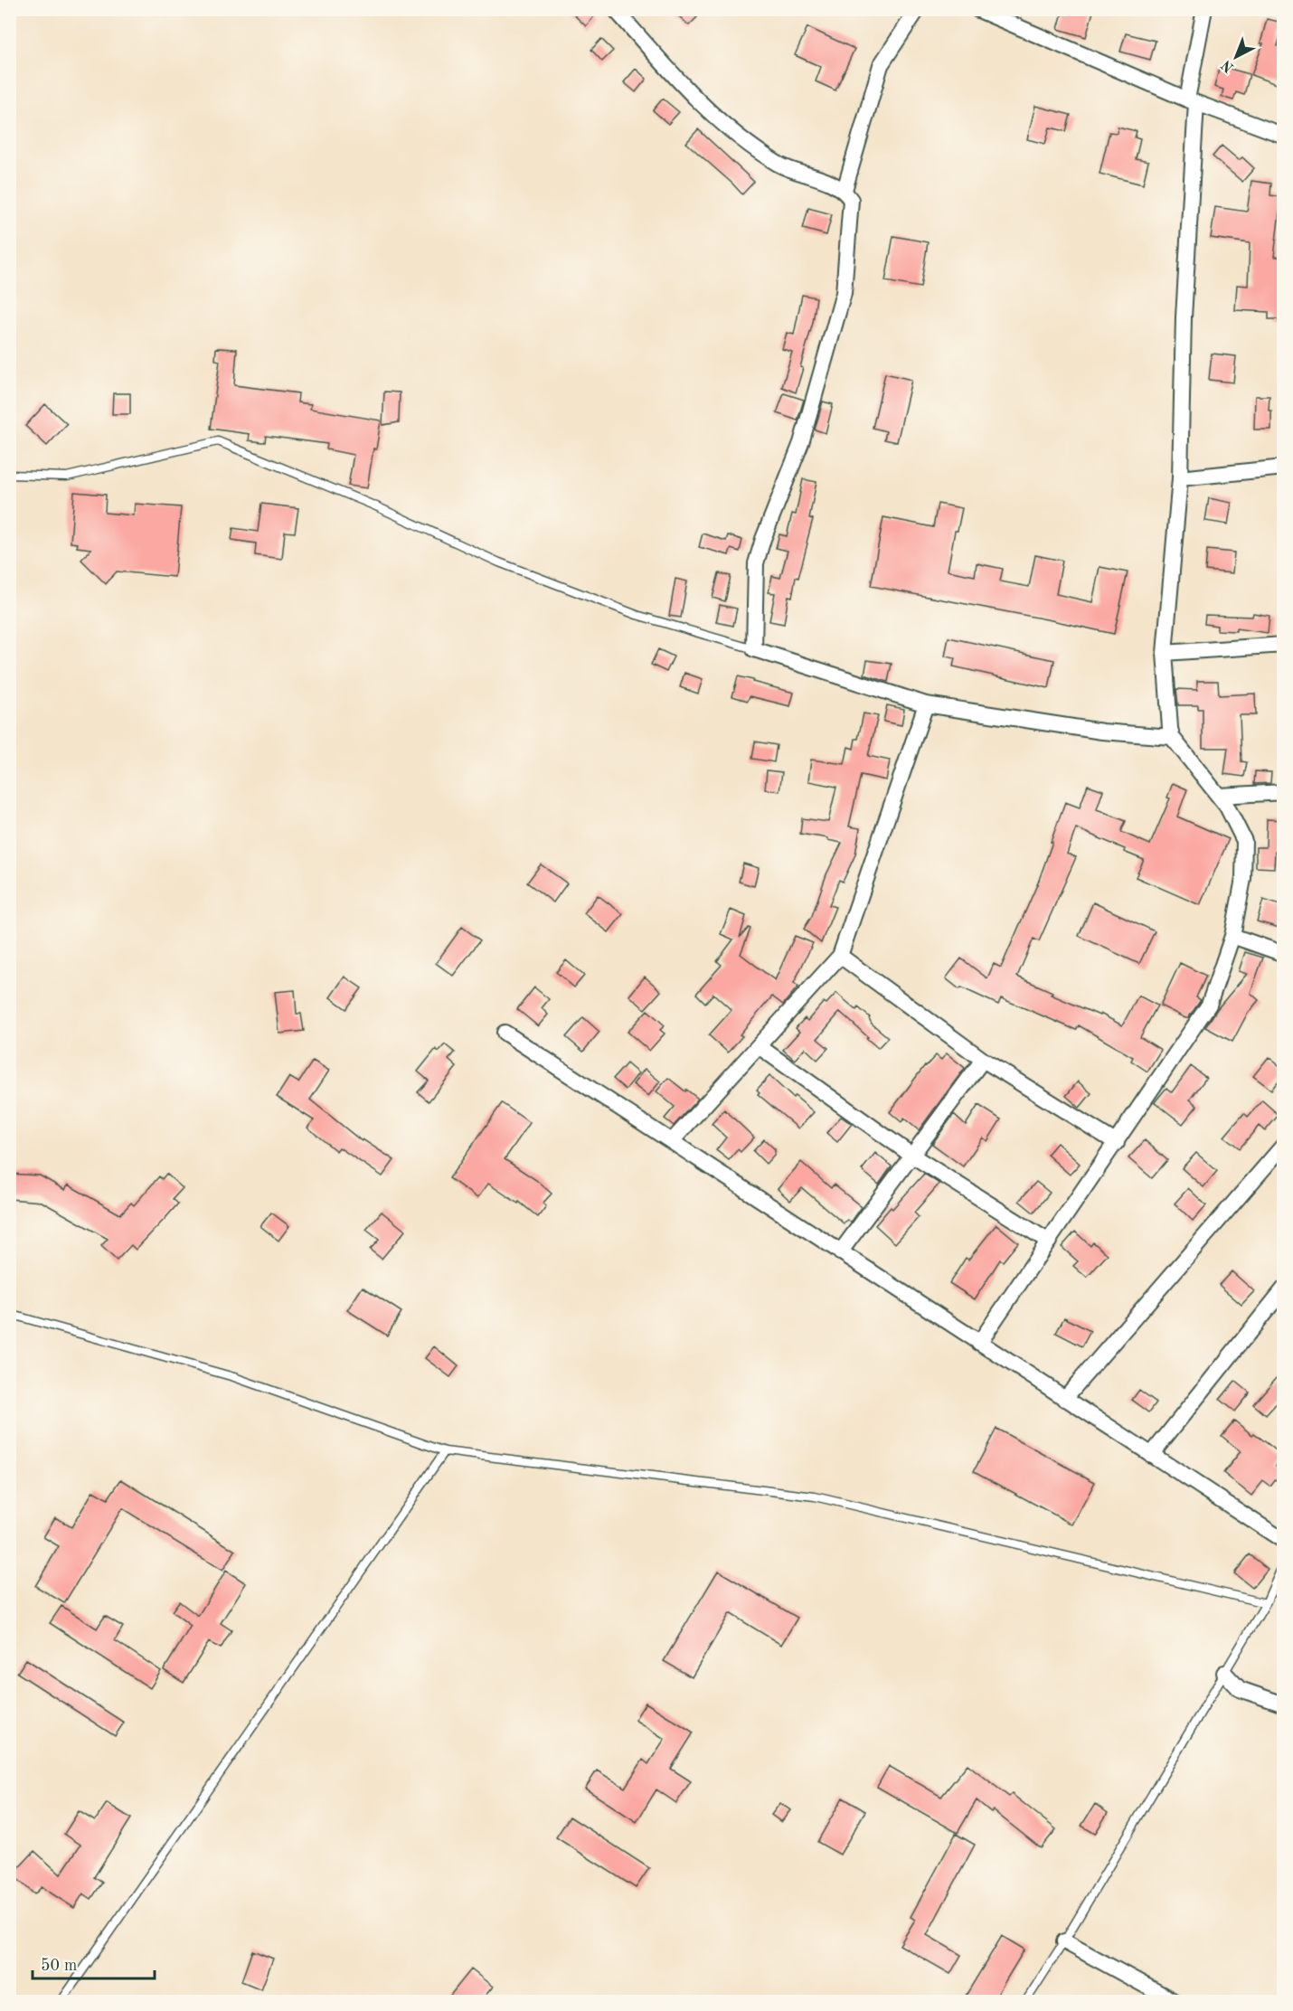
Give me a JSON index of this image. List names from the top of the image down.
{
  "scale_bar": "50 m",
  "north": "bottom left"
}
